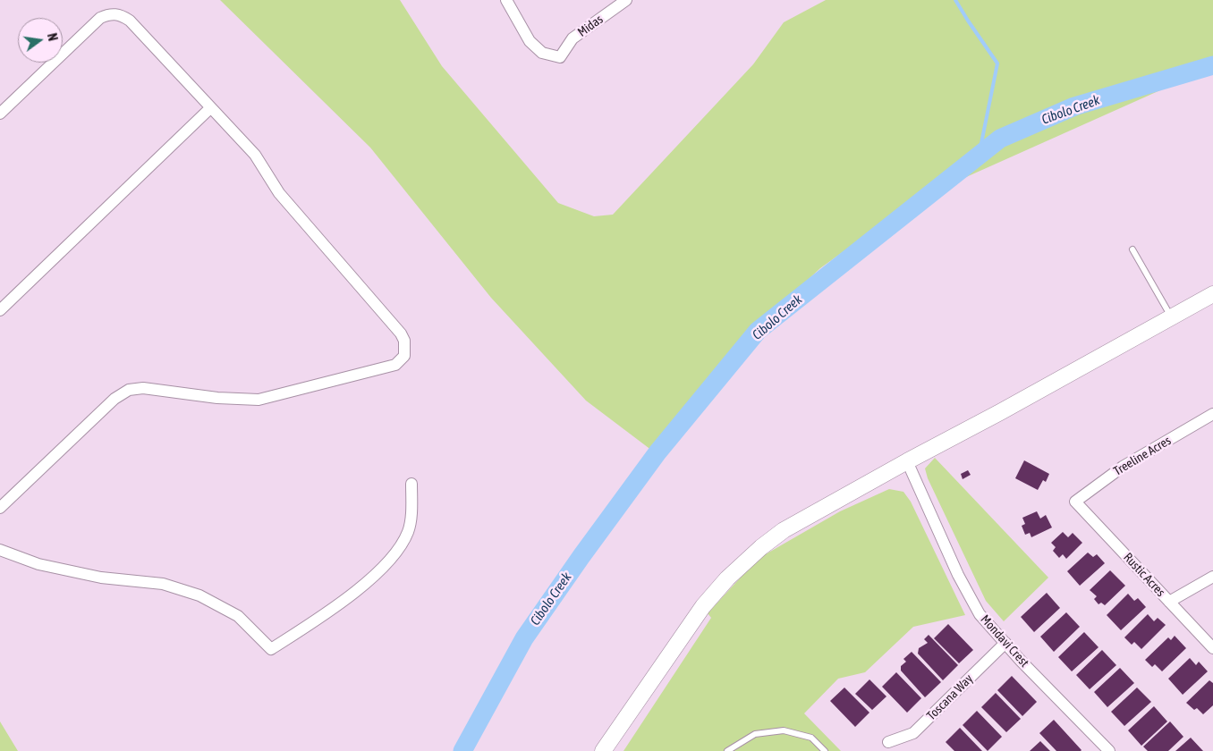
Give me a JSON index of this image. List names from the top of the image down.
{
  "streets": {
    "street": [
      "Midas",
      "Treeline Acres",
      "Rustic Acres",
      "Mondavi Crest",
      "Toscana Way"
    ]
  },
  "crossings": [
    ["Treeline Acres", "Rustic Acres"],
    ["Mondavi Crest", "Toscana Way"]
  ],
  "water": ["Cibolo Creek"],
  "north": "right"
}
